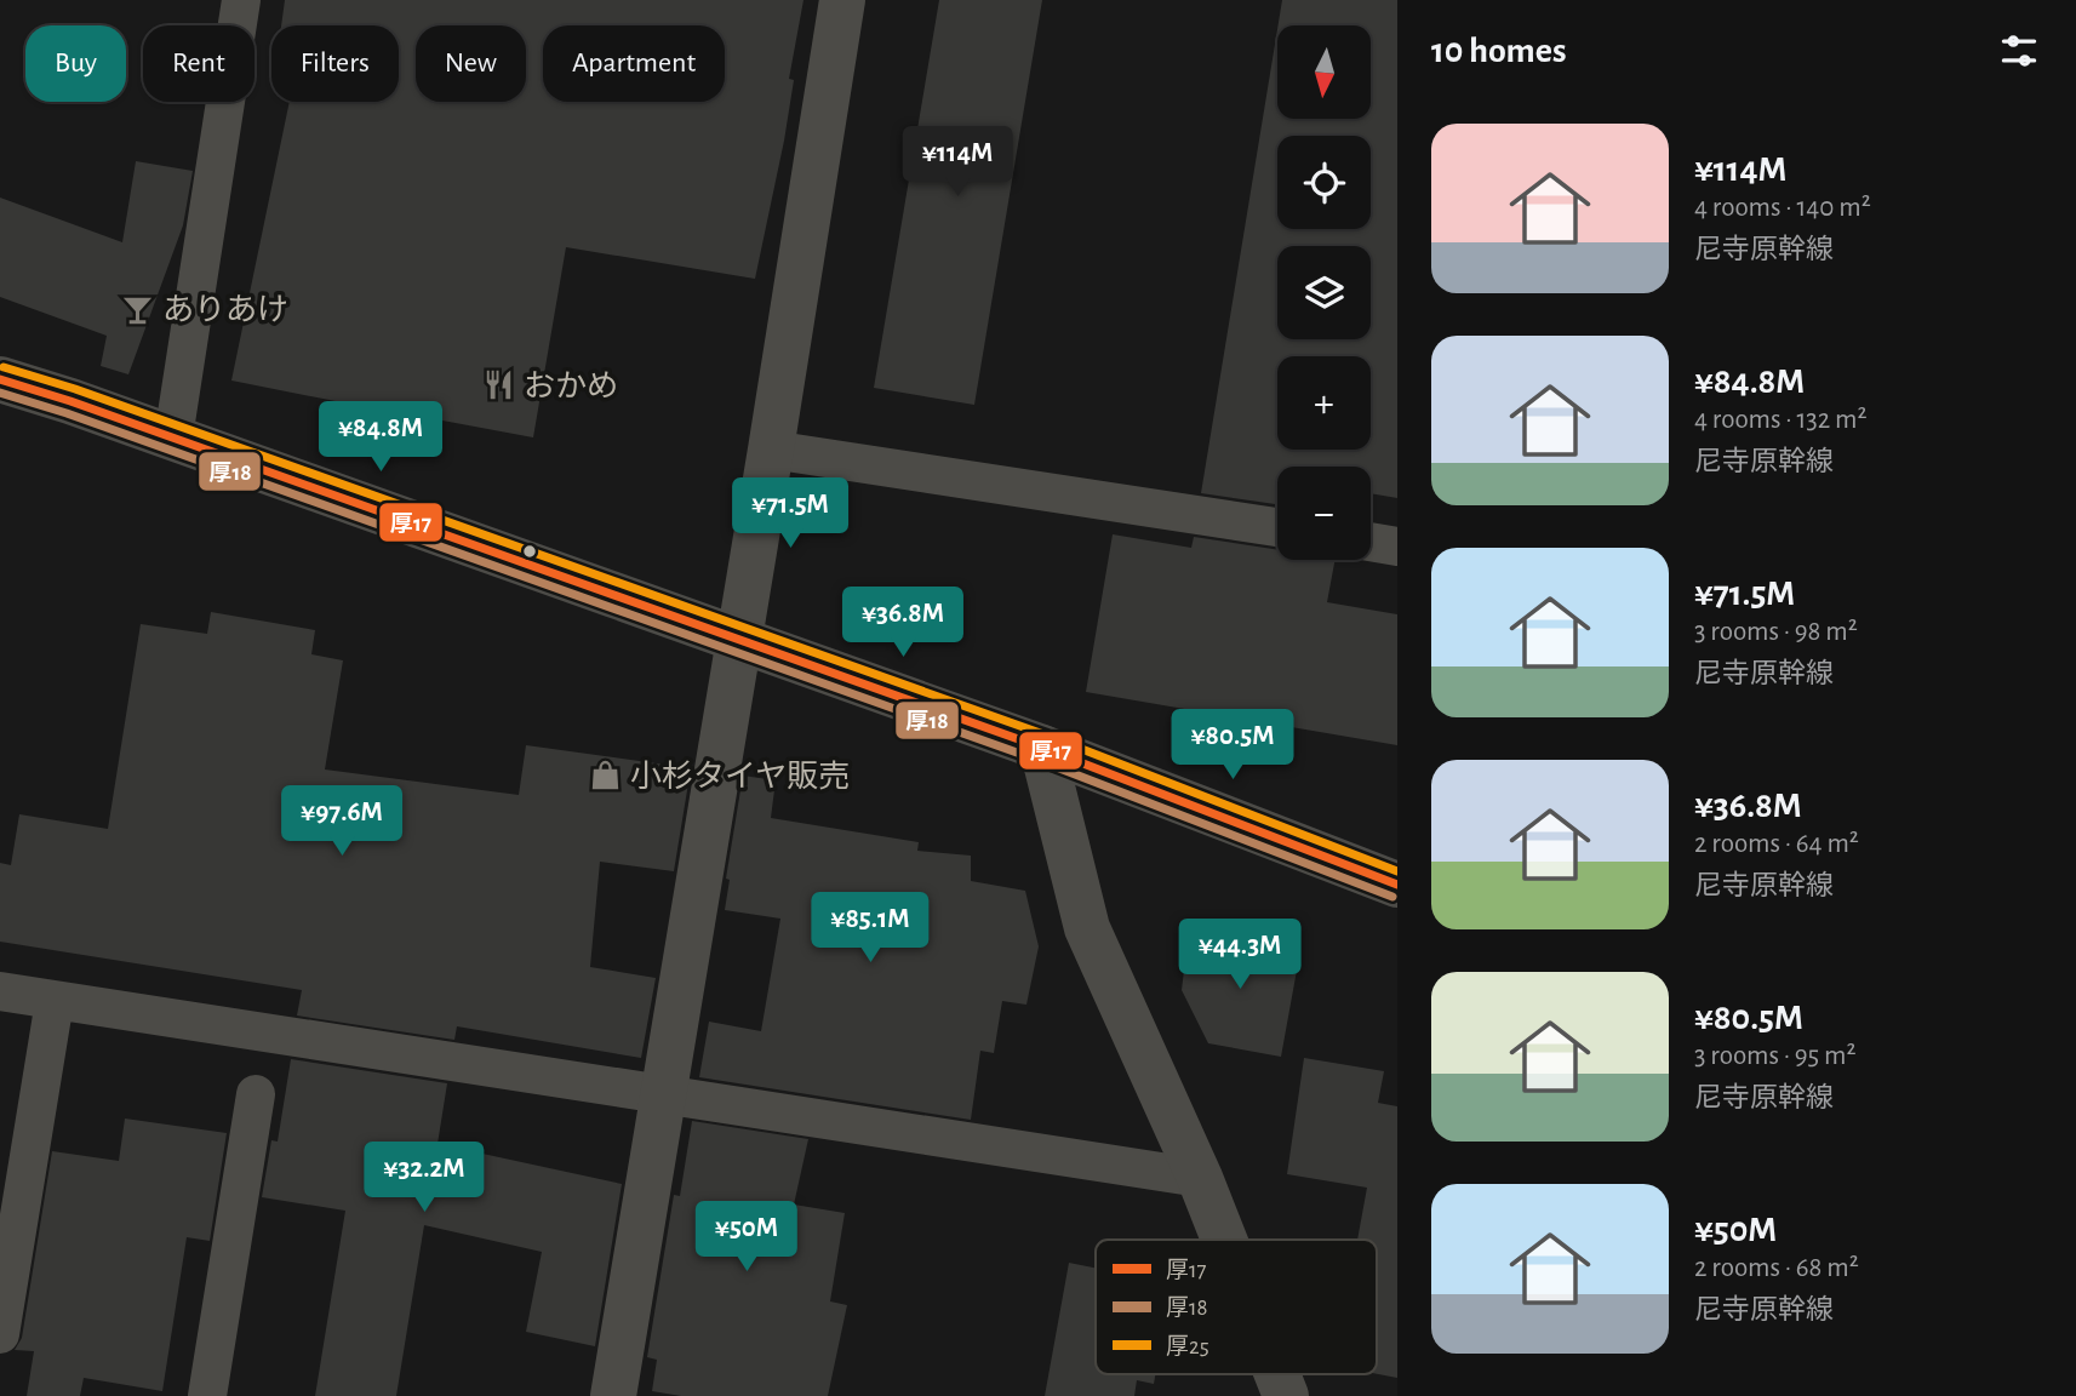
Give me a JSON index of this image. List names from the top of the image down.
{
  "places": {
    "bar": ["ありあけ"],
    "restaurant": ["おかめ"],
    "shop": ["小杉タイヤ販売"]
  },
  "lines": ["transit line 厚25", "transit line 厚17", "transit line 厚18"],
  "legend": ["厚17", "厚18", "厚25"],
  "north": "bottom",
  "page": {
    "heading": "10 homes",
    "map_buttons": ["+", "−"],
    "chip": [
      "Buy",
      "Rent",
      "Filters",
      "New",
      "Apartment"
    ],
    "list": [
      {
        "name": "¥114M",
        "note": "4 rooms · 140 m² · 尼寺原幹線"
      },
      {
        "name": "¥84.8M",
        "note": "4 rooms · 132 m² · 尼寺原幹線"
      },
      {
        "name": "¥71.5M",
        "note": "3 rooms · 98 m² · 尼寺原幹線"
      },
      {
        "name": "¥36.8M",
        "note": "2 rooms · 64 m² · 尼寺原幹線"
      },
      {
        "name": "¥80.5M",
        "note": "3 rooms · 95 m² · 尼寺原幹線"
      },
      {
        "name": "¥50M",
        "note": "2 rooms · 68 m² · 尼寺原幹線"
      }
    ],
    "price": [
      "¥114M",
      "¥84.8M",
      "¥71.5M",
      "¥36.8M",
      "¥80.5M",
      "¥97.6M",
      "¥85.1M",
      "¥44.3M",
      "¥32.2M",
      "¥50M"
    ]
  }
}
